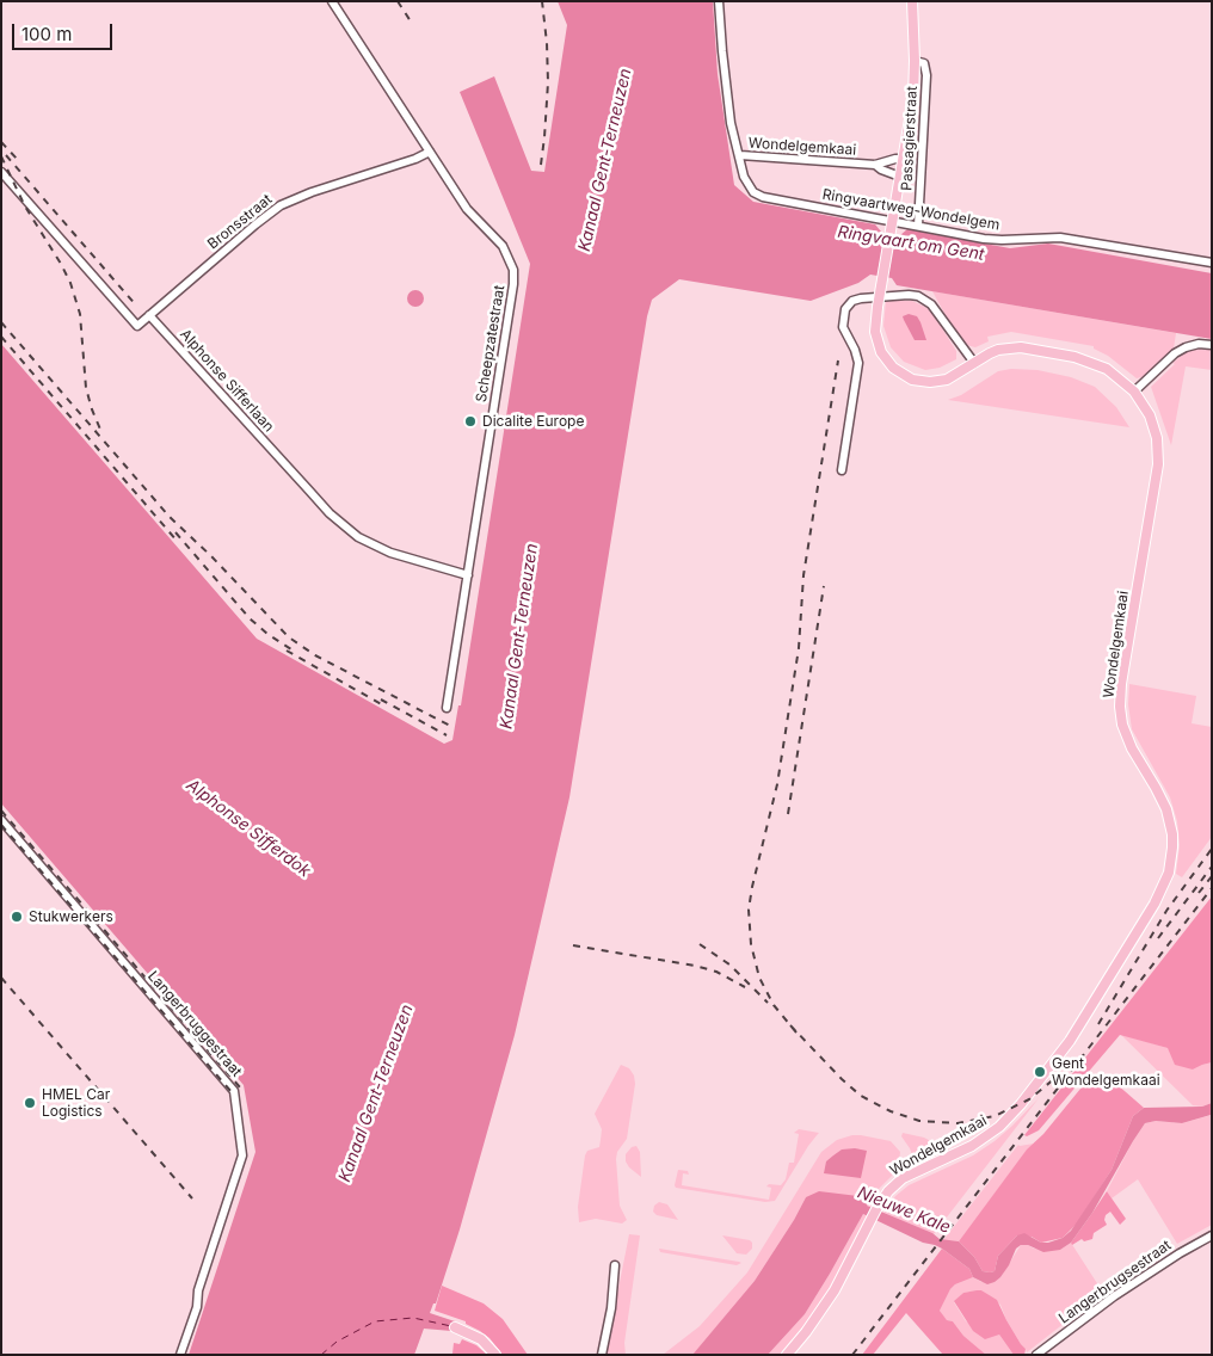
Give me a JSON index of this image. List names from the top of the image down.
{
  "streets": {
    "main road": ["Wondelgemkaai"],
    "street": [
      "Passagierstraat",
      "Ringvaartweg-Wondelgem",
      "Bronsstraat",
      "Scheepzatestraat",
      "Alphonse Sifferlaan",
      "Langerbruggestraat",
      "Langerbrugsestraat"
    ]
  },
  "crossings": [
    ["Passagierstraat", "Ringvaartweg-Wondelgem"],
    ["Wondelgemkaai", "Ringvaartweg-Wondelgem"],
    ["Bronsstraat", "Scheepzatestraat"],
    ["Bronsstraat", "Alphonse Sifferlaan"],
    ["Scheepzatestraat", "Alphonse Sifferlaan"]
  ],
  "water": [
    "Kanaal Gent-Terneuzen",
    "Ringvaart om Gent",
    "Alphonse Sifferdok",
    "Nieuwe Kale"
  ],
  "places": [
    "Dicalite Europe",
    "Stukwerkers",
    "Gent Wondelgemkaai",
    "HMEL Car Logistics"
  ],
  "scale_bar": "100 m"
}
